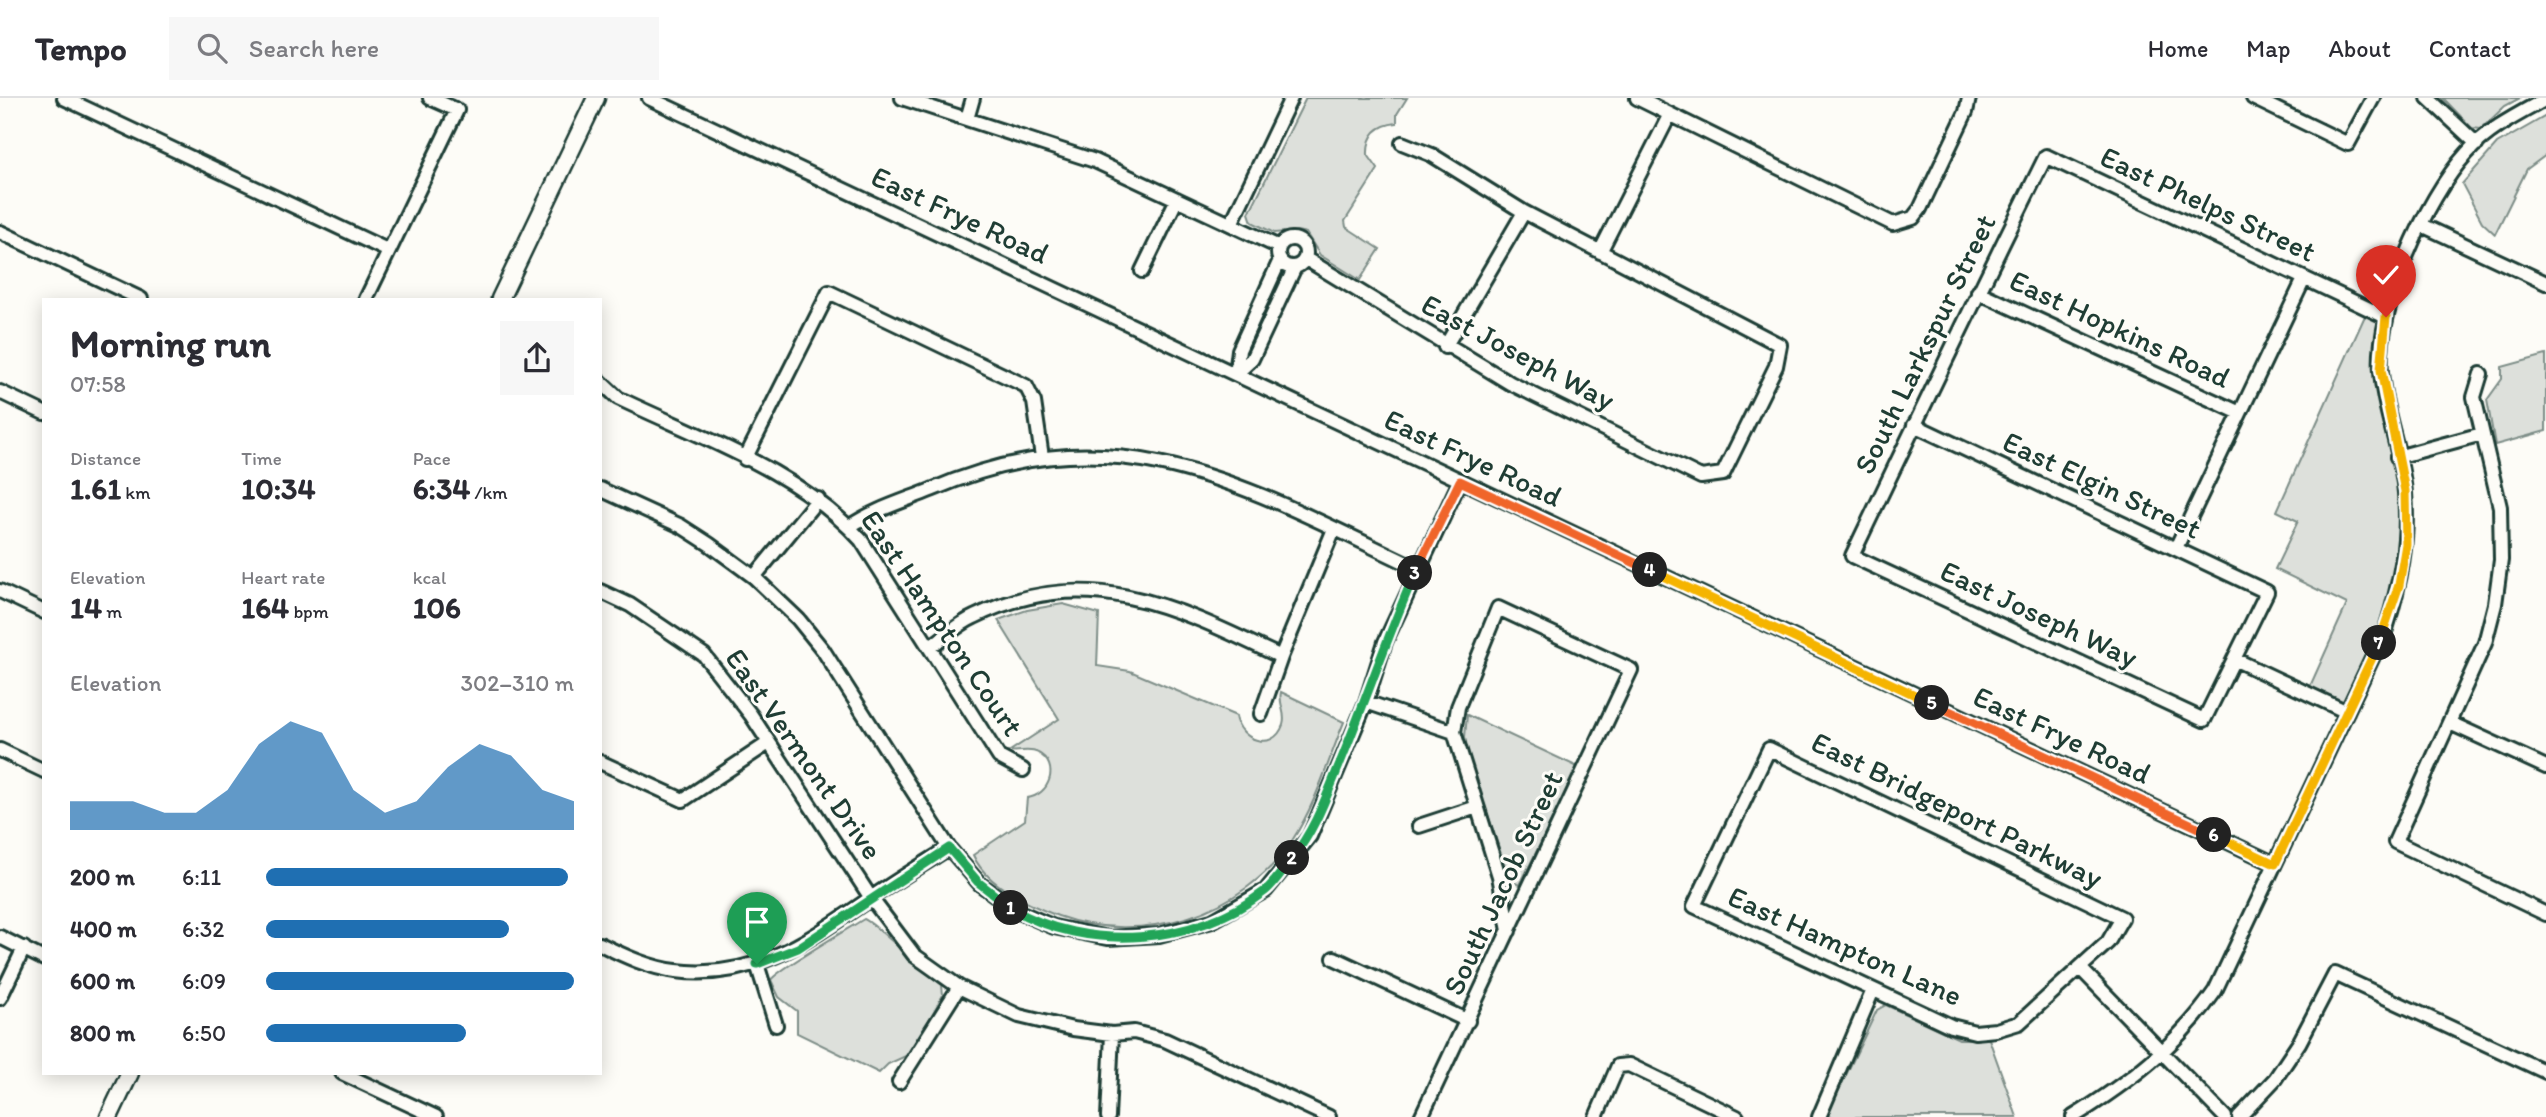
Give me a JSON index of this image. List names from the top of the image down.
{
  "streets": {
    "street": [
      "East Phelps Street",
      "East Frye Road",
      "East Hopkins Road",
      "South Larkspur Street",
      "East Joseph Way",
      "East Elgin Street",
      "East Hampton Court",
      "East Vermont Drive",
      "East Bridgeport Parkway",
      "South Jacob Street",
      "East Hampton Lane"
    ]
  },
  "crossings": [
    ["East Phelps Street", "South Larkspur Street"],
    ["East Hopkins Road", "South Larkspur Street"],
    ["South Larkspur Street", "East Joseph Way"],
    ["South Larkspur Street", "East Elgin Street"],
    ["East Joseph Way", "East Elgin Street"],
    ["East Bridgeport Parkway", "East Hampton Lane"]
  ],
  "page": {
    "header": "Tempo",
    "search": "Search here",
    "nav": [
      "Home",
      "Map",
      "About",
      "Contact"
    ],
    "heading": ["Morning run", "07:58"],
    "stats": [
      ["Distance", "1.61 km"],
      ["Time", "10:34"],
      ["Pace", "6:34 /km"],
      ["Elevation", "14 m"],
      ["Heart rate", "164 bpm"],
      ["kcal", "106"]
    ],
    "pins": [
      "4",
      "3",
      "7",
      "5",
      "6",
      "2",
      "1"
    ],
    "chart": ["Elevation", "302–310 m"],
    "list": [
      {
        "name": "200 m",
        "note": "6:11"
      },
      {
        "name": "400 m",
        "note": "6:32"
      },
      {
        "name": "600 m",
        "note": "6:09"
      },
      {
        "name": "800 m",
        "note": "6:50"
      }
    ]
  }
}
